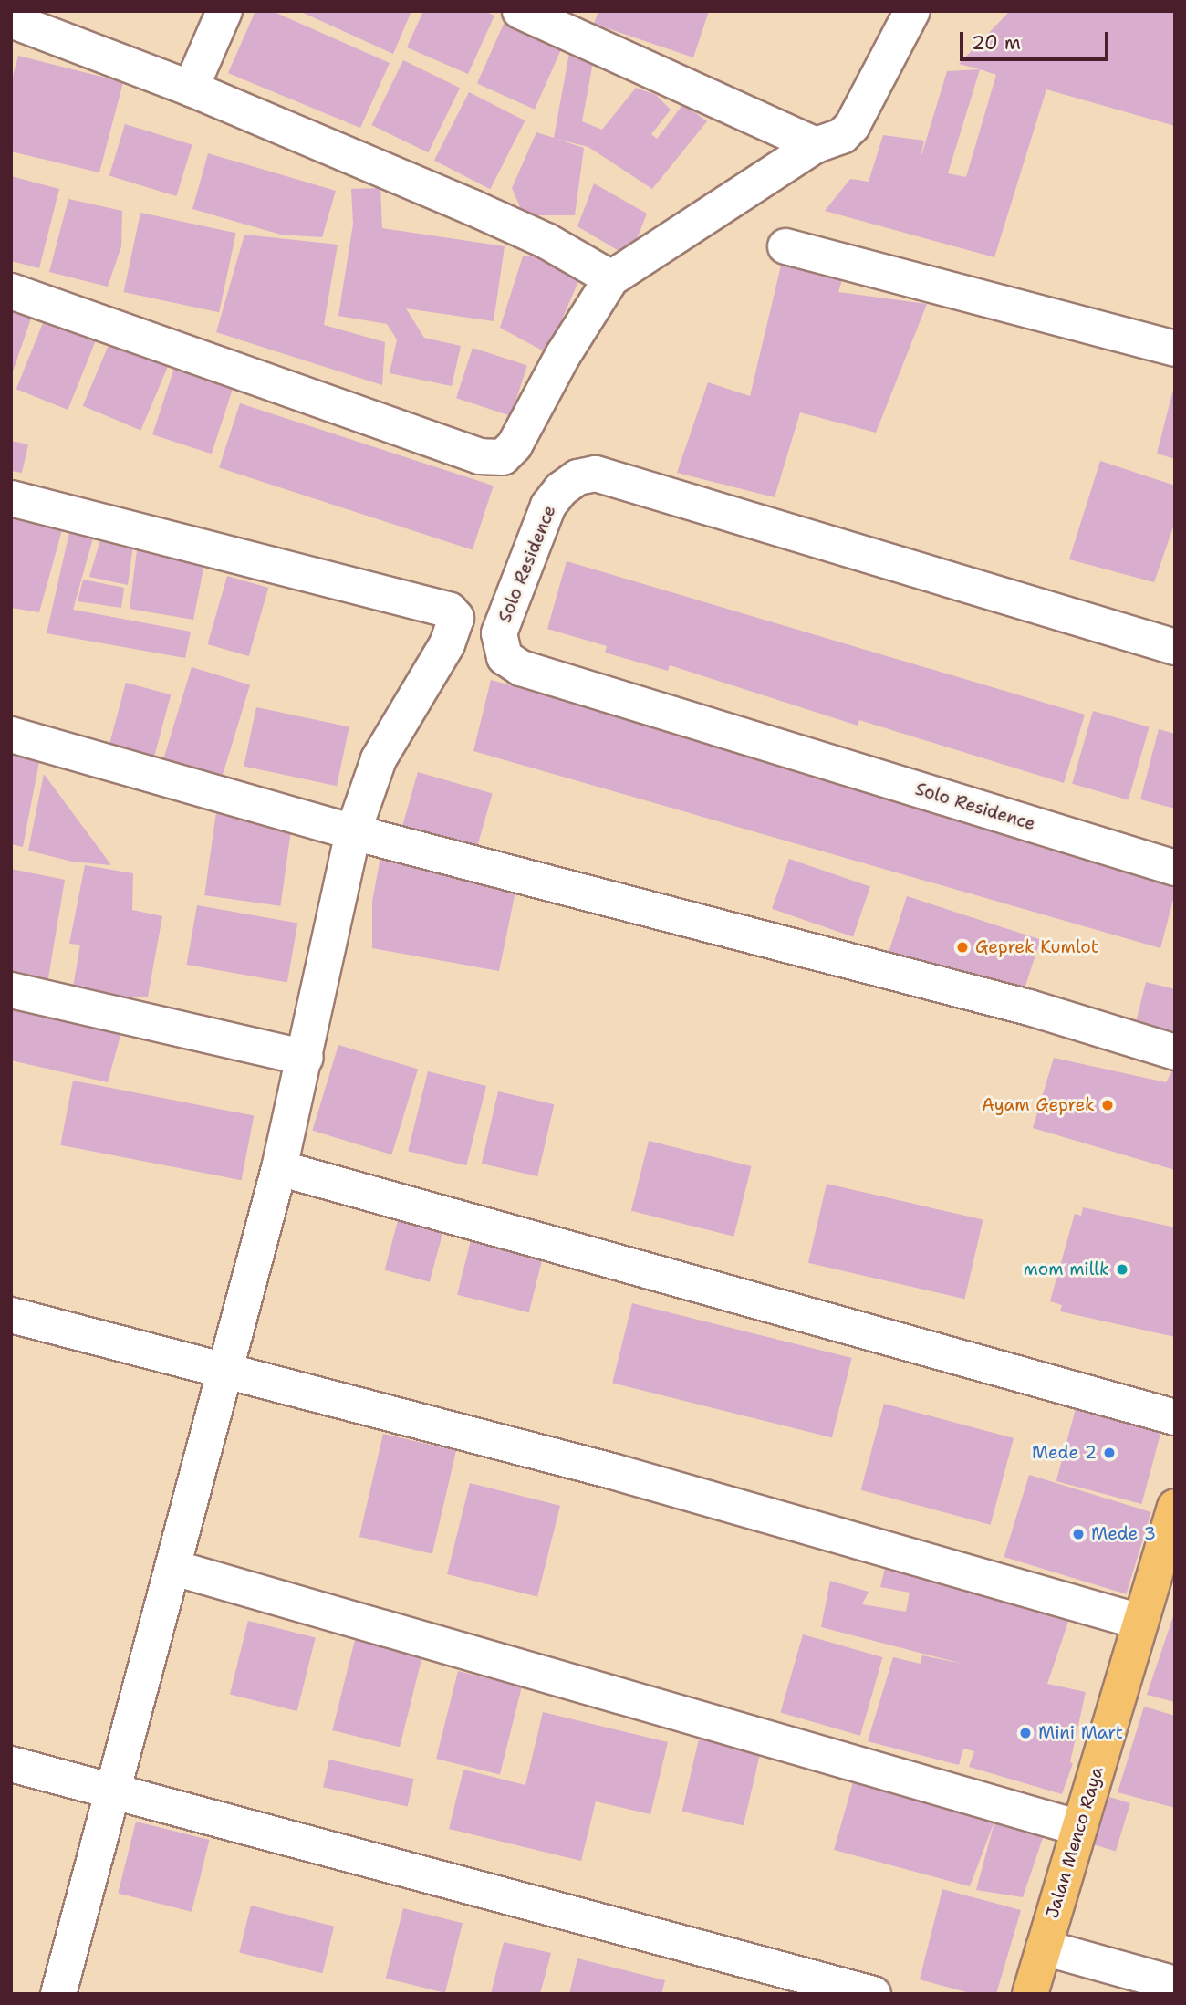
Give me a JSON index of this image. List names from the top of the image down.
{
  "streets": {
    "main road": ["Jalan Menco Raya"],
    "street": ["Solo Residence"]
  },
  "places": [
    "Geprek Kumlot",
    "Ayam Geprek",
    "mom millk",
    "Mede 2",
    "Mede 3",
    "Mini Mart"
  ],
  "scale_bar": "20 m"
}
